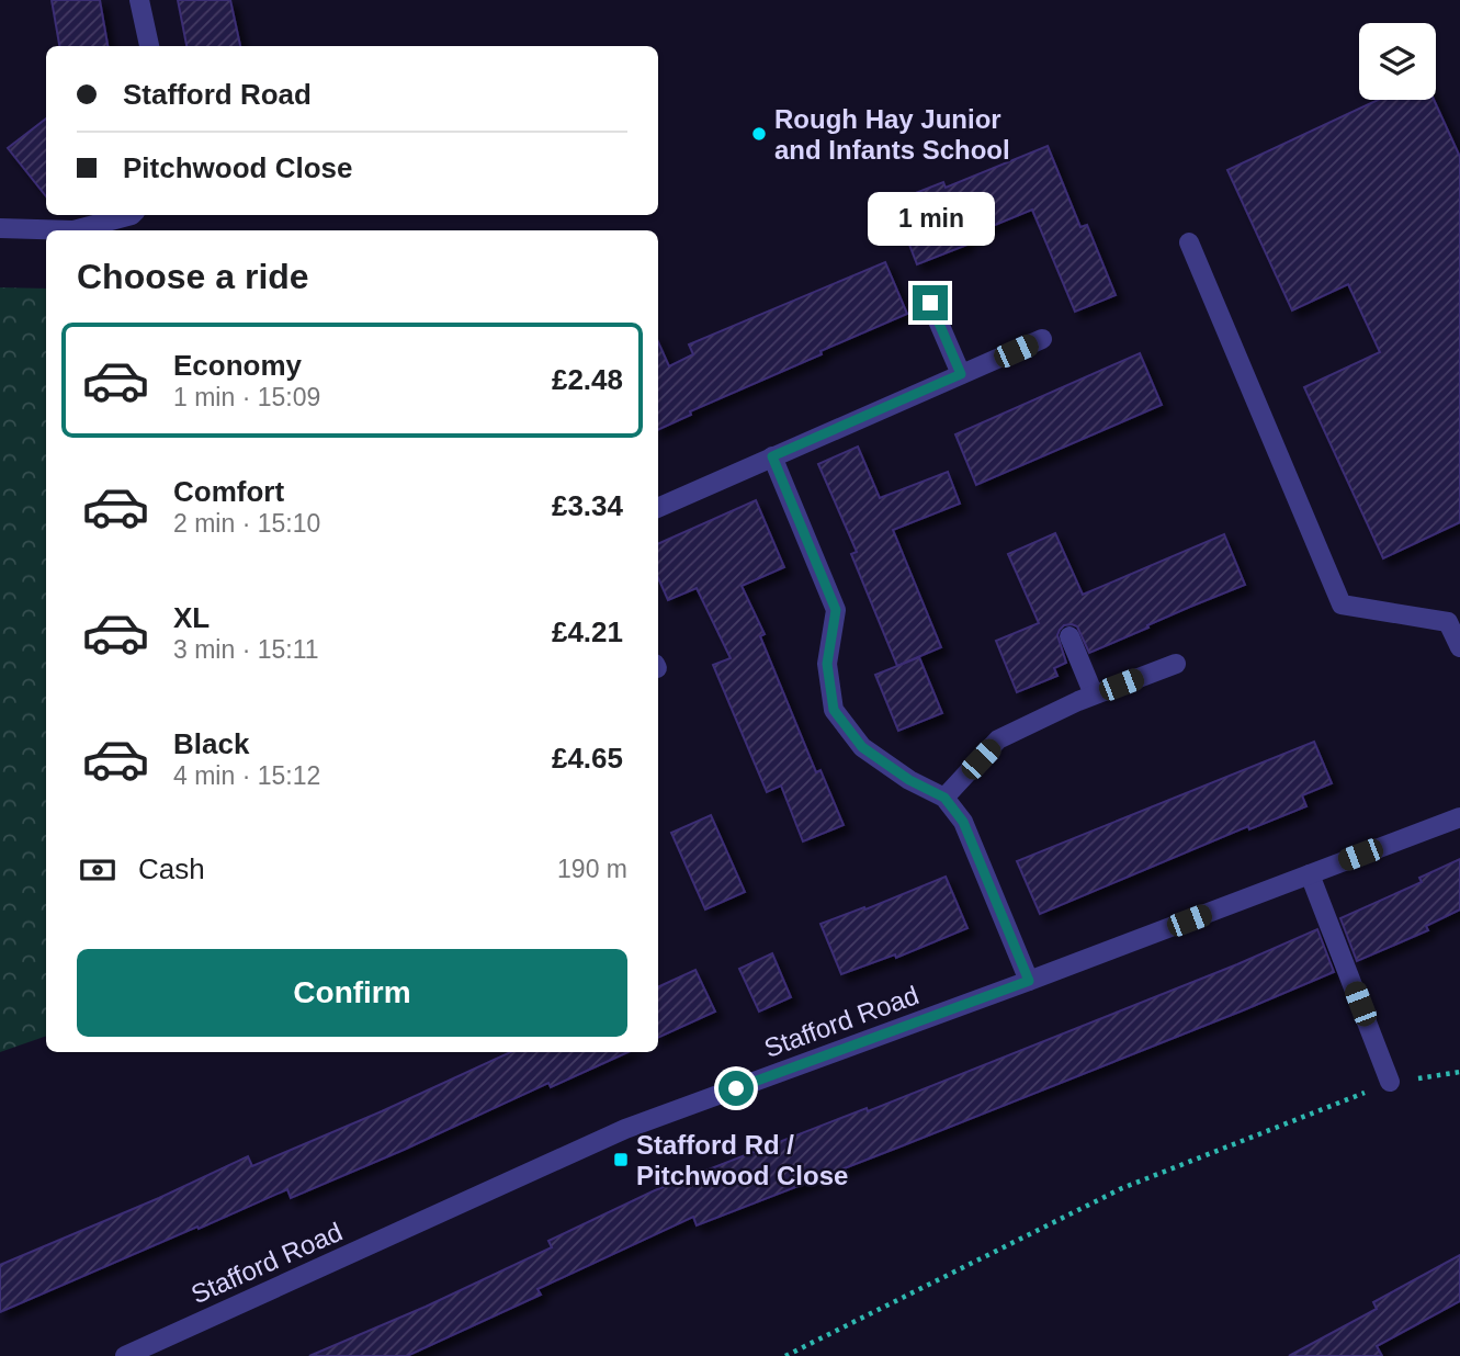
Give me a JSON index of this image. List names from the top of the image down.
{
  "streets": {
    "street": ["Stafford Road"]
  },
  "places": {
    "other": ["Rough Hay Junior and Infants School"],
    "transit": ["Stafford Rd / Pitchwood Close"]
  },
  "page": {
    "banner": ["Stafford Road", "Pitchwood Close"],
    "bubble": "1 min",
    "heading": "Choose a ride",
    "list": [
      {
        "name": "Economy",
        "note": "1 min · 15:09",
        "value": "£2.48"
      },
      {
        "name": "Comfort",
        "note": "2 min · 15:10",
        "value": "£3.34"
      },
      {
        "name": "XL",
        "note": "3 min · 15:11",
        "value": "£4.21"
      },
      {
        "name": "Black",
        "note": "4 min · 15:12",
        "value": "£4.65"
      }
    ],
    "pay": ["Cash", "190 m"],
    "buttons": "Confirm"
  }
}
